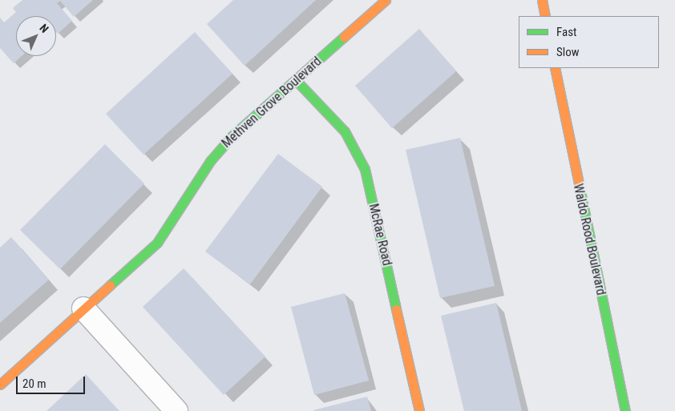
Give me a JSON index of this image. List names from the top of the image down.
{
  "streets": {
    "street": ["Methven Grove Boulevard", "McRae Road", "Waldo Rood Boulevard"]
  },
  "crossings": [
    ["Methven Grove Boulevard", "McRae Road"]
  ],
  "legend": ["Fast", "Slow"],
  "scale_bar": "20 m",
  "north": "top right"
}
